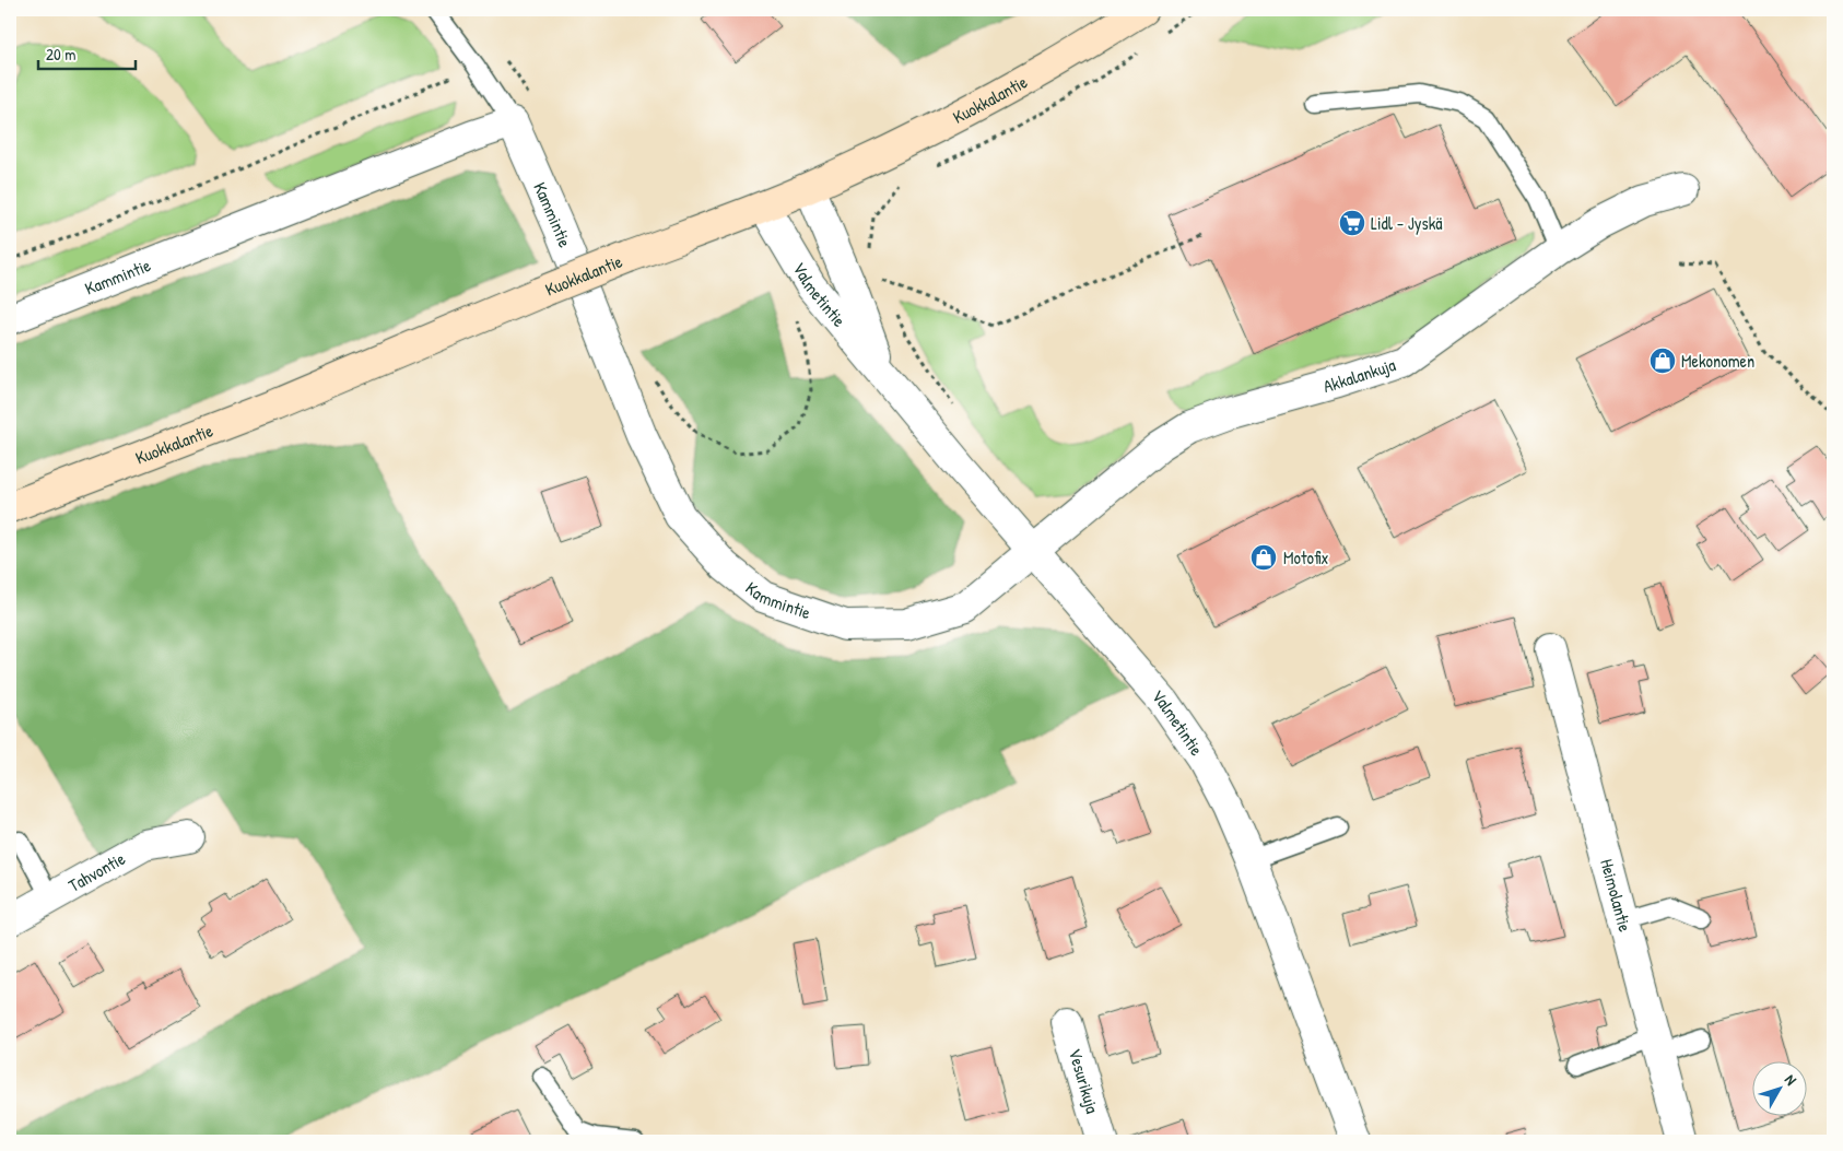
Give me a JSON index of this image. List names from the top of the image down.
{
  "streets": {
    "main road": ["Kuokkalantie"],
    "street": [
      "Kammintie",
      "Valmetintie",
      "Akkalankuja",
      "Tahvontie",
      "Heimolantie",
      "Vesurikuja"
    ]
  },
  "crossings": [
    ["Kuokkalantie", "Valmetintie"],
    ["Kammintie", "Valmetintie"],
    ["Kammintie", "Akkalankuja"],
    ["Valmetintie", "Akkalankuja"]
  ],
  "places": {
    "supermarket": ["Lidl - Jyskä"],
    "shop": ["Mekonomen", "Motofix"]
  },
  "scale_bar": "20 m",
  "north": "top right"
}
